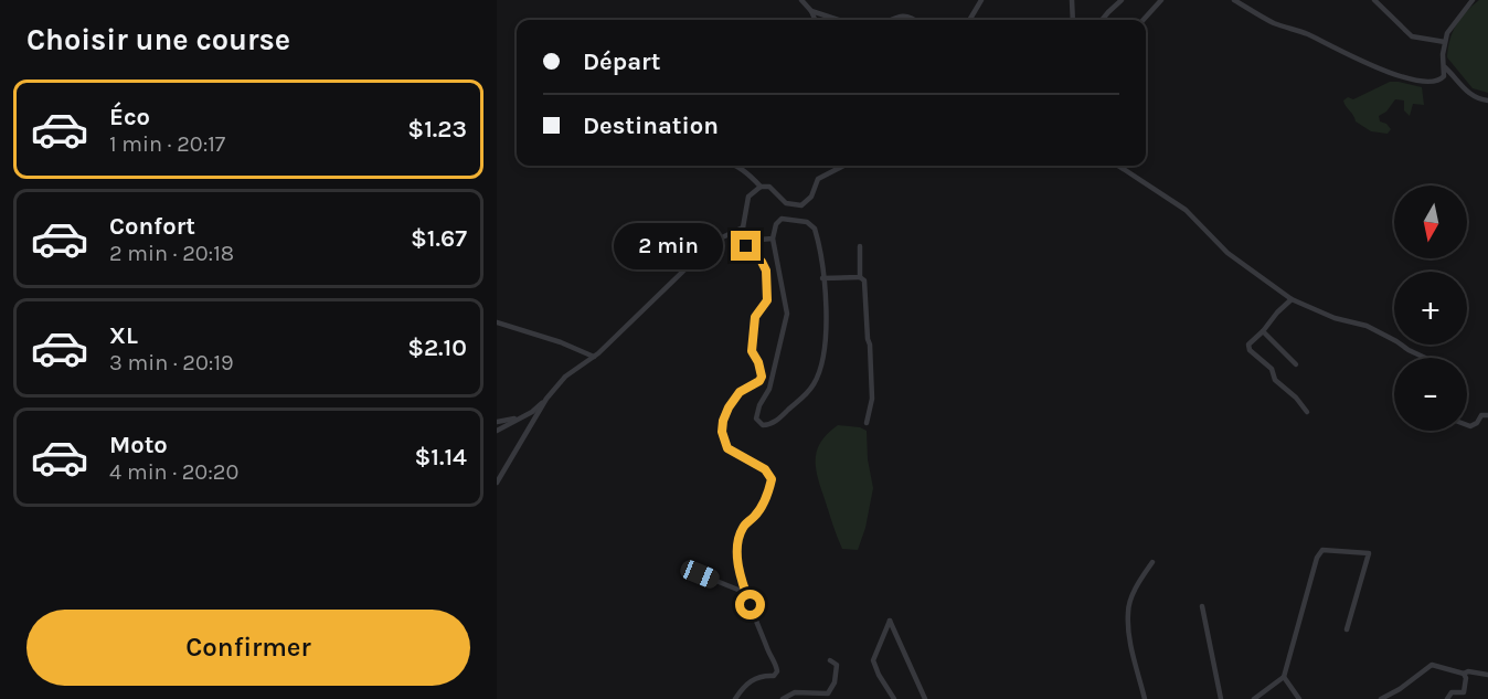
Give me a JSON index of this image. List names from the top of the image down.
{
  "north": "bottom",
  "page": {
    "heading": "Choisir une course",
    "banner": ["Départ", "Destination"],
    "list": [
      {
        "name": "Éco",
        "note": "1 min · 20:17",
        "value": "$1.23"
      },
      {
        "name": "Confort",
        "note": "2 min · 20:18",
        "value": "$1.67"
      },
      {
        "name": "XL",
        "note": "3 min · 20:19",
        "value": "$2.10"
      },
      {
        "name": "Moto",
        "note": "4 min · 20:20",
        "value": "$1.14"
      }
    ],
    "map_buttons": ["+", "−"],
    "bubble": "2 min",
    "buttons": "Confirmer"
  }
}
